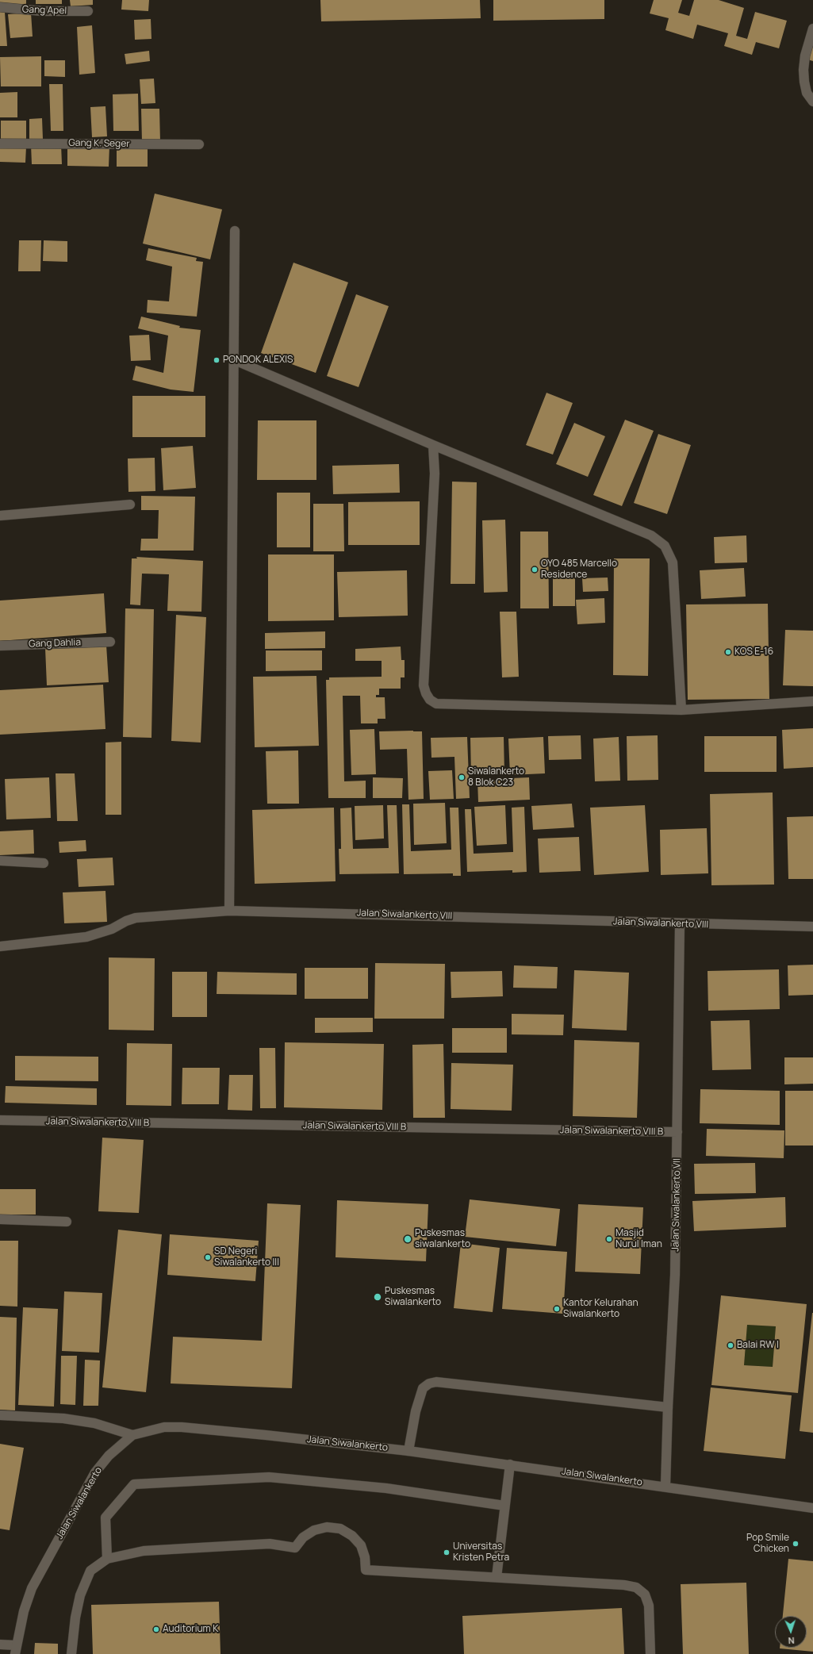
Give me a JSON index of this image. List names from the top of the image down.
{
  "streets": {
    "street": [
      "Gang Apel",
      "Gang K. Seger",
      "Gang Dahlia",
      "Jalan Siwalankerto VIII",
      "Jalan Siwalankerto VIII B",
      "Jalan Siwalankerto VII",
      "Jalan Siwalankerto"
    ]
  },
  "crossings": [
    ["Jalan Siwalankerto VIII", "Jalan Siwalankerto VII"],
    ["Jalan Siwalankerto VIII B", "Jalan Siwalankerto VII"],
    ["Jalan Siwalankerto VII", "Jalan Siwalankerto"]
  ],
  "places": [
    "PONDOK ALEXIS",
    "OYO 485 Marcello Residence",
    "KOS E-16",
    "Siwalankerto 8 Blok C23",
    "Puskesmas siwalankerto",
    "Masjid Nurul Iman",
    "SD Negeri Siwalankerto III",
    "Puskesmas Siwalankerto",
    "Kantor Kelurahan Siwalankerto",
    "Balai RW I",
    "Pop Smile Chicken",
    "Universitas Kristen Petra",
    "Auditorium K"
  ],
  "north": "bottom"
}
